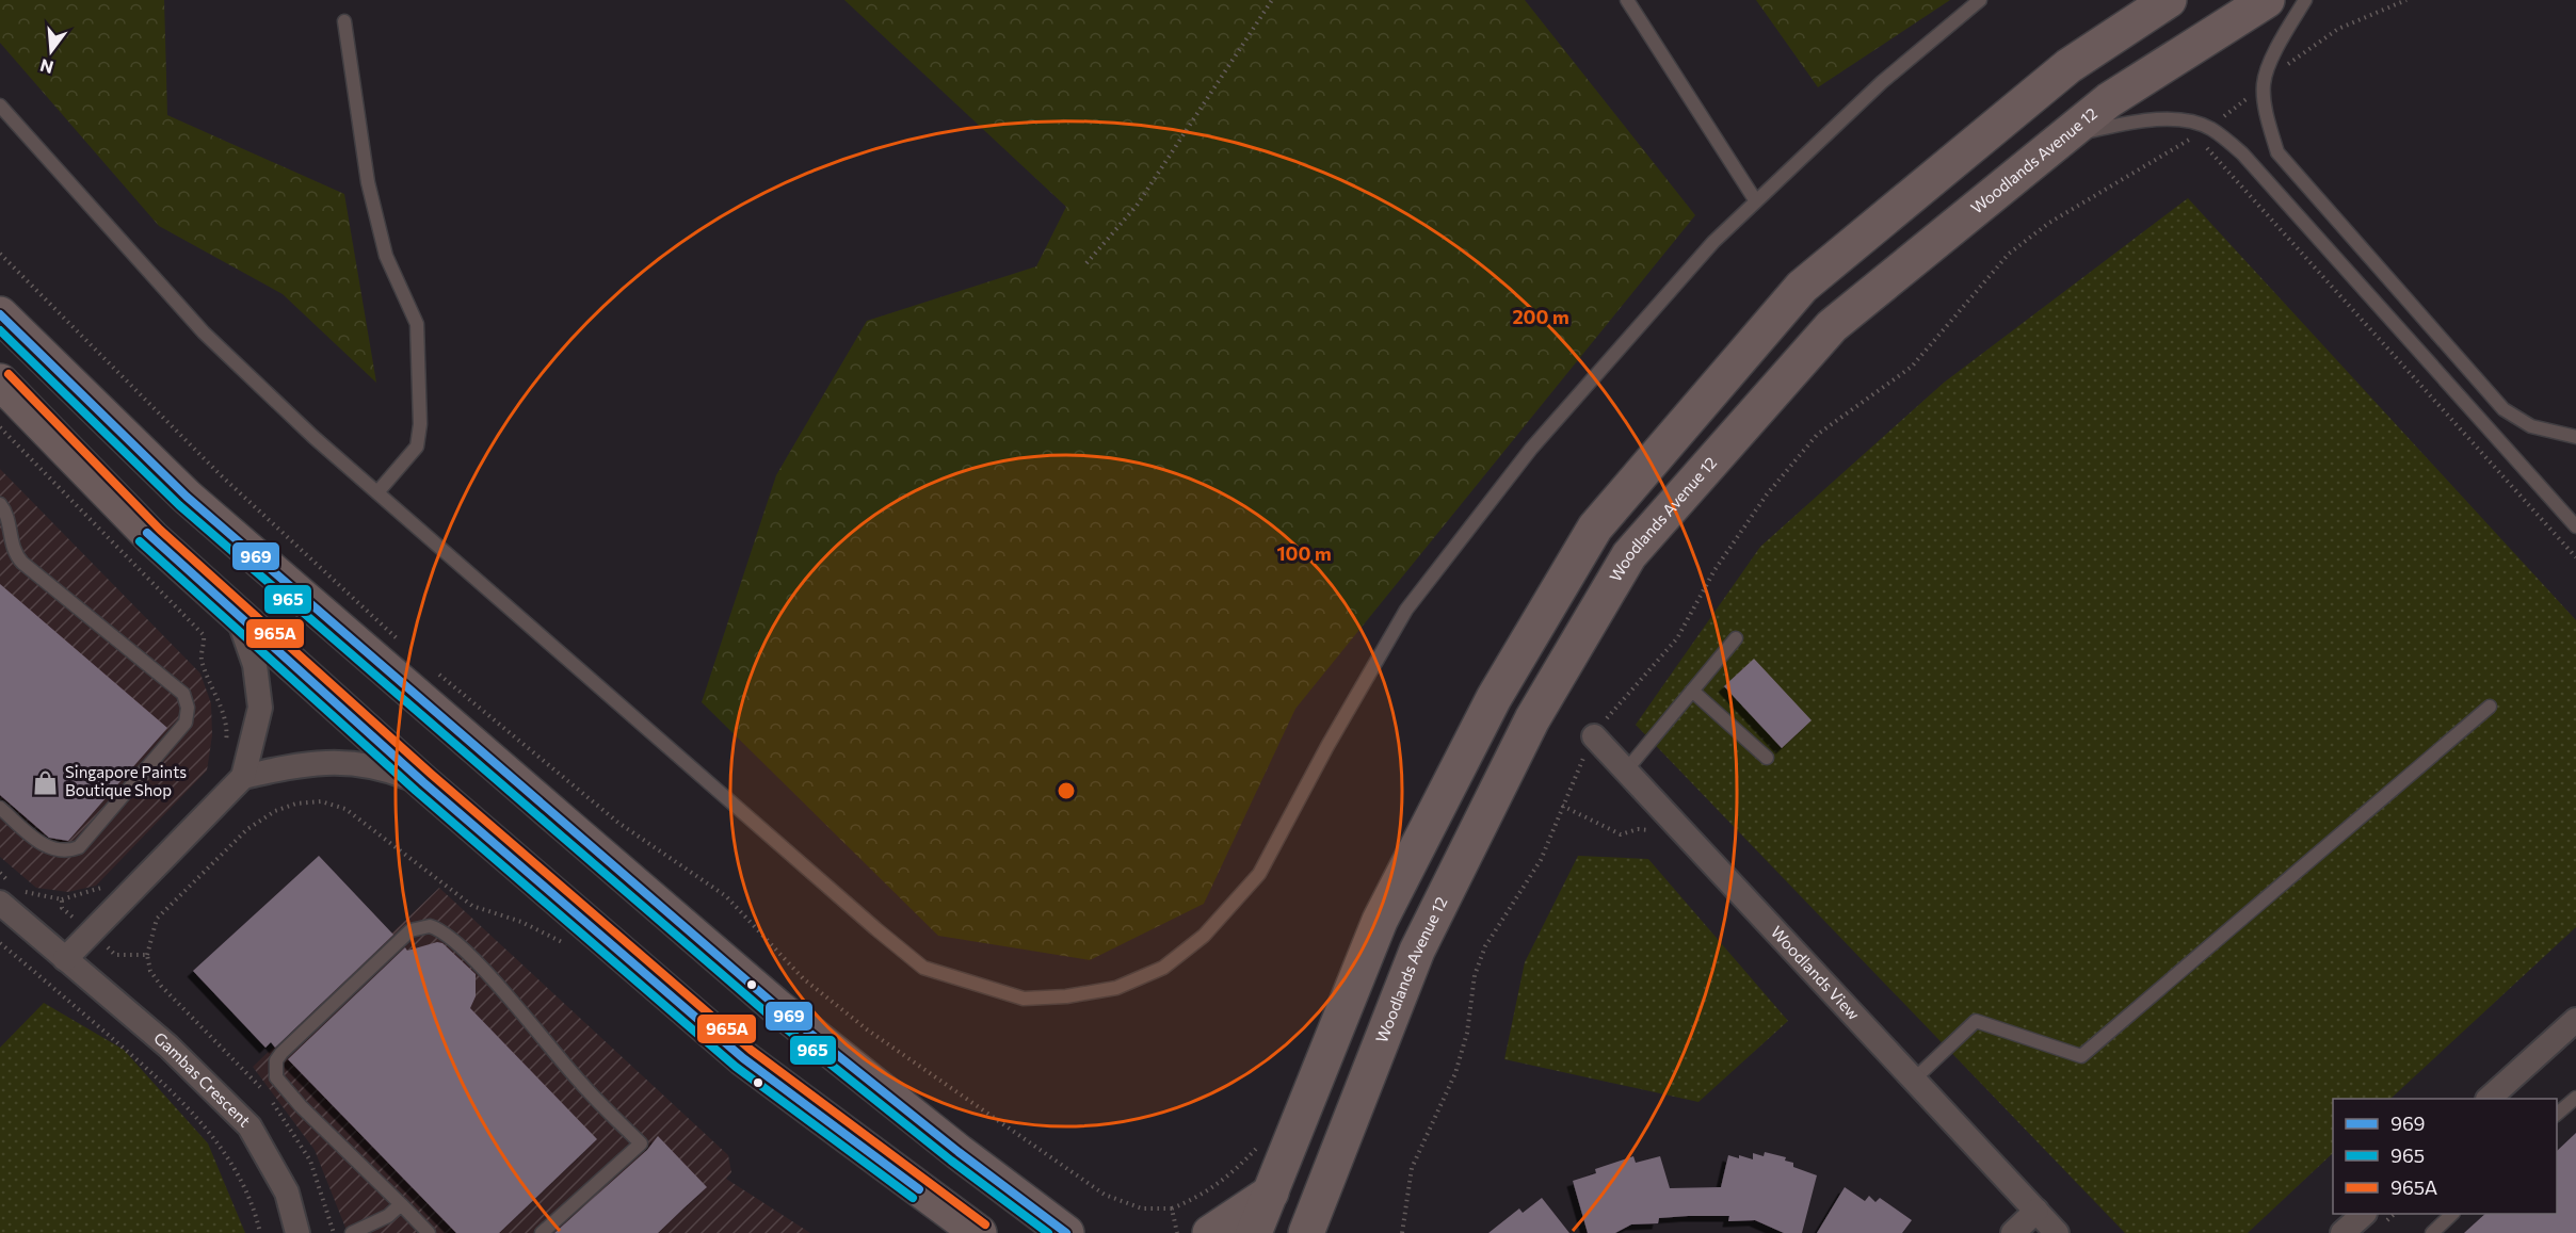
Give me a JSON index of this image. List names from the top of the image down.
{
  "streets": {
    "main road": ["Woodlands Avenue 12"],
    "street": ["Woodlands View", "Gambas Crescent"]
  },
  "places": {
    "shop": ["Singapore Paints Boutique Shop"]
  },
  "lines": ["transit line 969", "transit line 965", "transit line 965A"],
  "legend": ["969", "965", "965A"],
  "north": "bottom",
  "rings": ["200 m", "100 m"]
}
